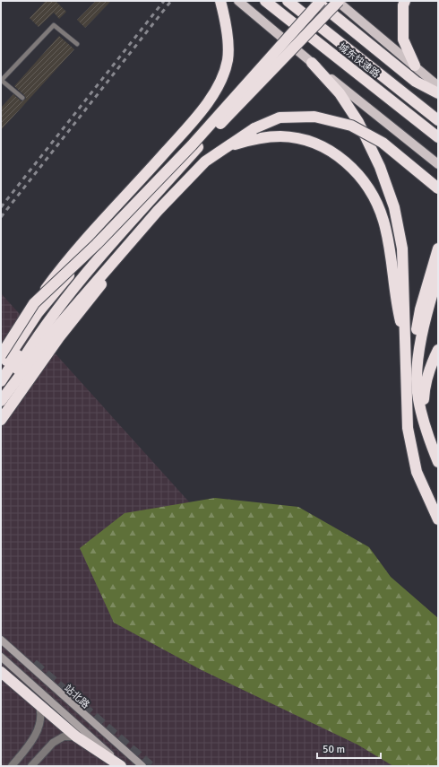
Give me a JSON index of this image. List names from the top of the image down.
{
  "streets": {
    "highway": ["城东快速路"],
    "street": ["站北路"]
  },
  "scale_bar": "50 m"
}
